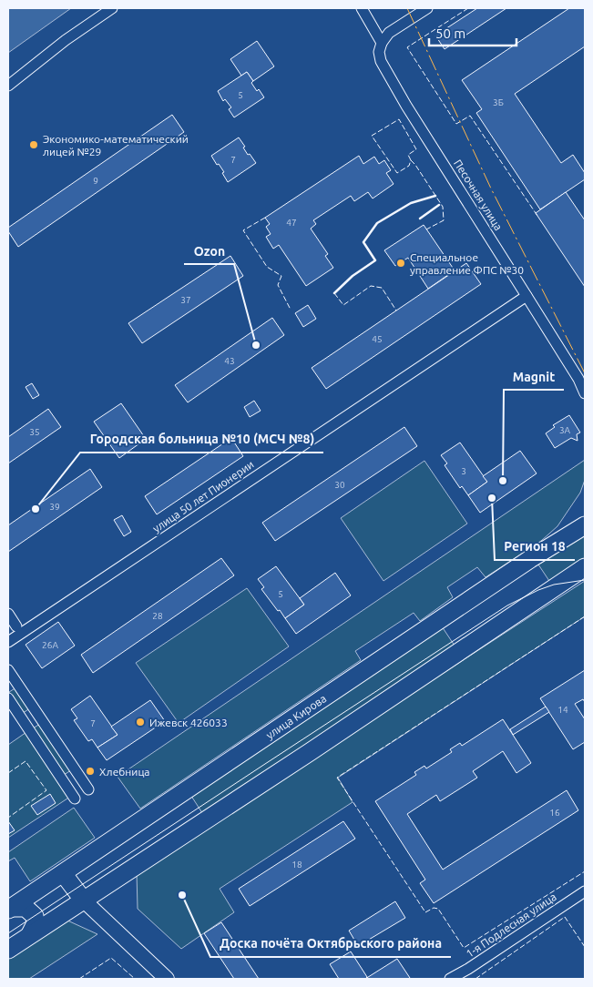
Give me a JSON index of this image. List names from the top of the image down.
{
  "streets": {
    "main road": ["улица Кирова"],
    "street": ["Песочная улица", "улица 50 лет Пионерии", "1-я Подлесная улица"]
  },
  "crossings": [
    ["Песочная улица", "улица 50 лет Пионерии"]
  ],
  "places": [
    "Экономико-математический лицей №29",
    "Специальное управление ФПС №30",
    "Ozon",
    "Magnit",
    "Регион 18",
    "Городская больница №10 (МСЧ №8)",
    "Ижевск 426033",
    "Хлебница",
    "Доска почёта Октябрьского района"
  ],
  "house_numbers": [
    "5",
    "3Б",
    "7",
    "9",
    "47",
    "37",
    "45",
    "43",
    "3А",
    "35",
    "3",
    "30",
    "39",
    "5",
    "28",
    "26А",
    "14",
    "7",
    "16",
    "18"
  ],
  "scale_bar": "50 m"
}
